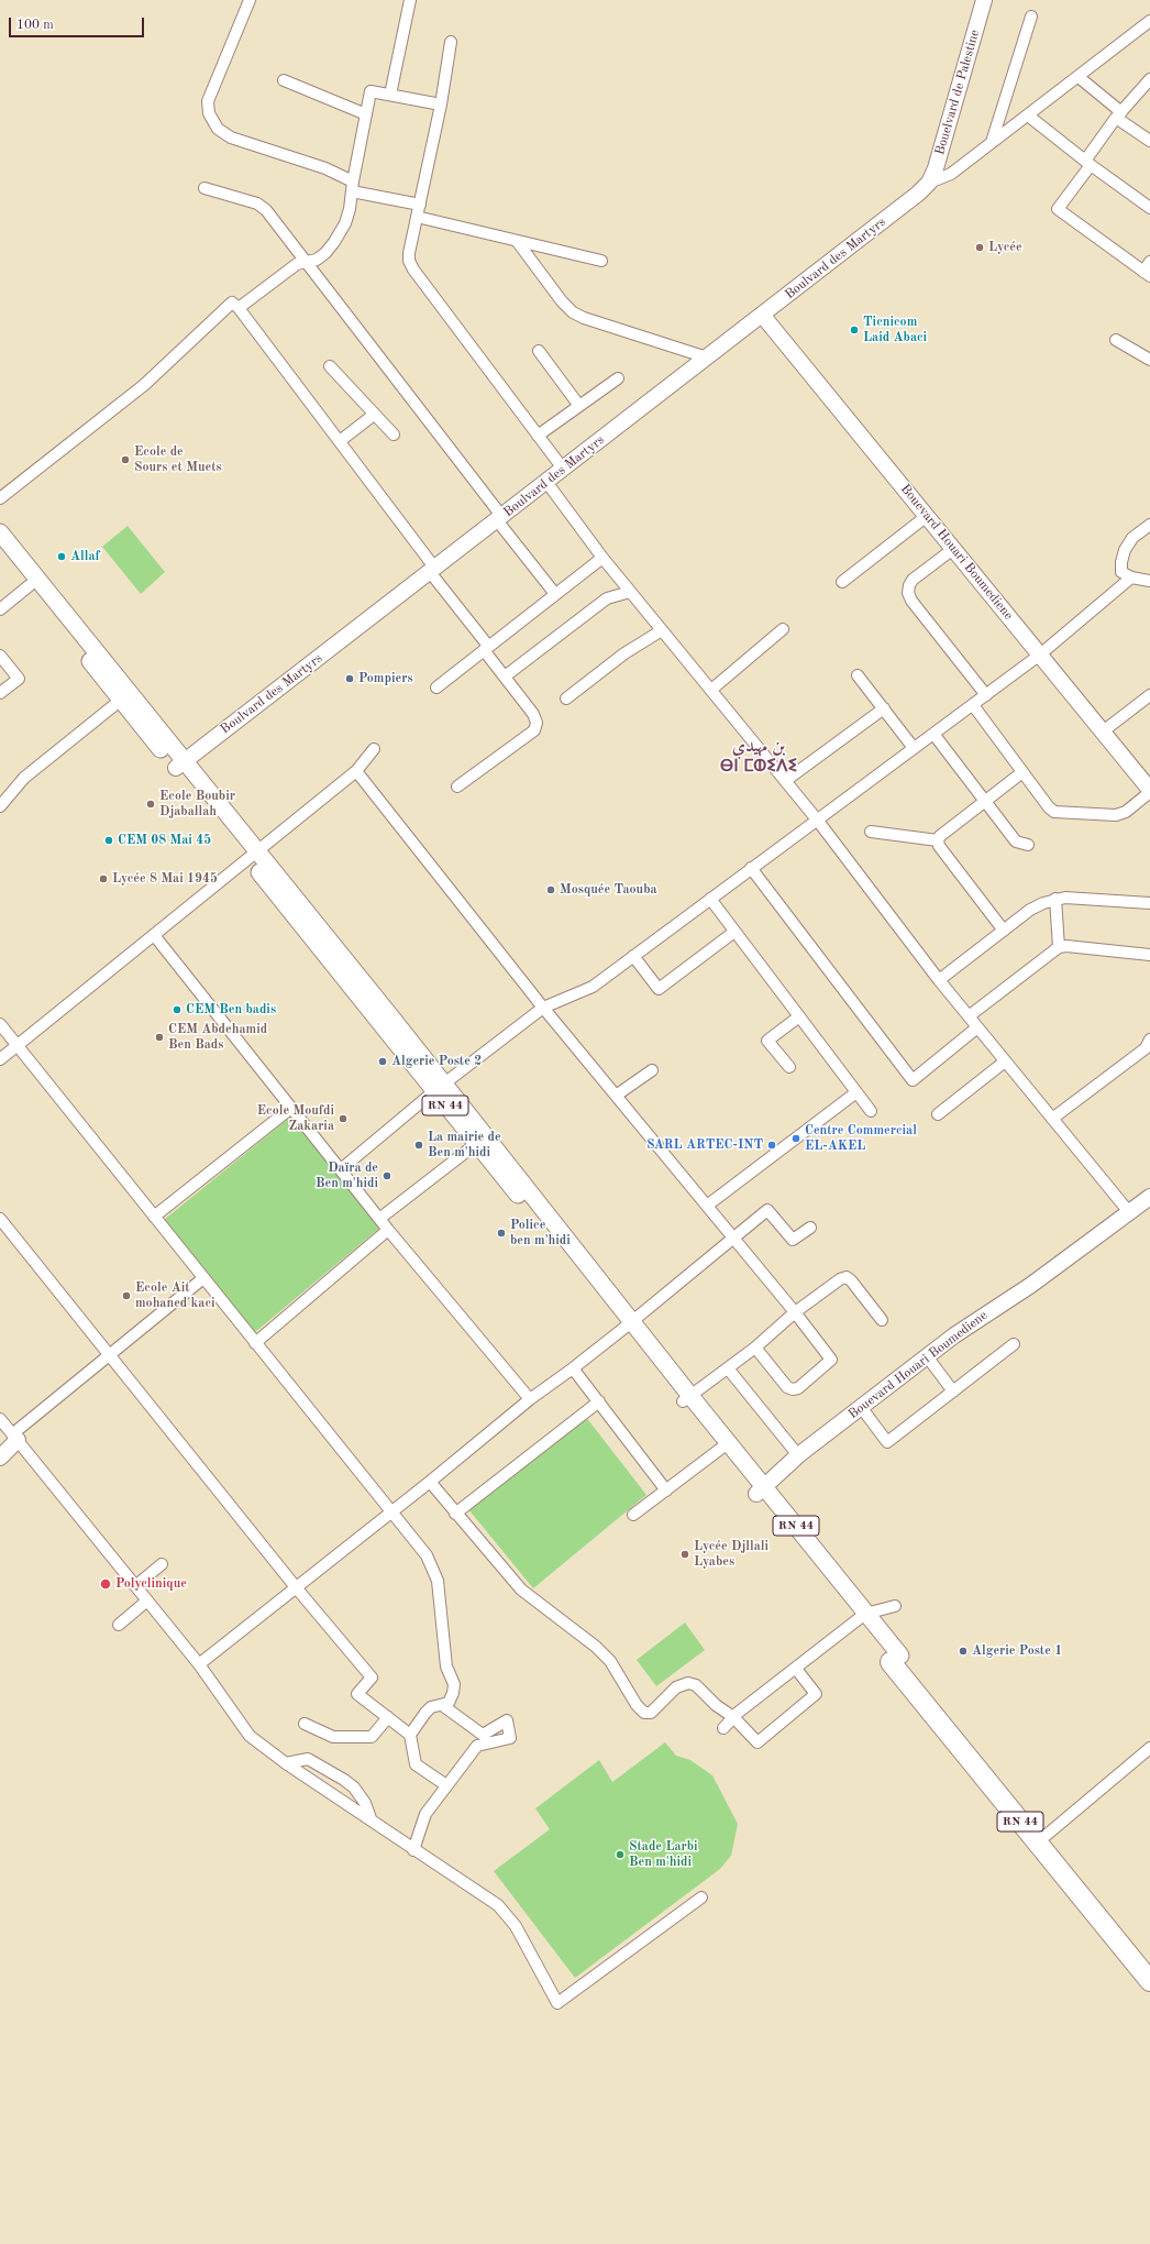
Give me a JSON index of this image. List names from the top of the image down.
{
  "streets": {
    "highway": ["RN 44"],
    "street": ["Bouelvard de Palestine", "Boulvard des Martyrs", "Bouevard Houari Boumediene"]
  },
  "crossings": [
    ["Bouelvard de Palestine", "Boulvard des Martyrs"],
    ["Boulvard des Martyrs", "Bouevard Houari Boumediene"],
    ["Boulvard des Martyrs", "RN 44"],
    ["Bouevard Houari Boumediene", "RN 44"]
  ],
  "districts": ["بن مهيدي ⴱⵏ ⵎⵀⵉⴷⵉ"],
  "places": [
    "Lycée",
    "Ticnicom Laid Abaci",
    "Ecole de Sours et Muets",
    "Allaf",
    "Pompiers",
    "Ecole Boubir Djaballah",
    "CEM 08 Mai 45",
    "Lycée 8 Mai 1945",
    "Mosquée Taouba",
    "CEM Ben badis",
    "CEM Abdehamid Ben Bads",
    "Algerie Poste 2",
    "Ecole Moufdi Zakaria",
    "Centre Commercial EL-AKEL",
    "La mairie de Ben m'hidi",
    "SARL ARTEC-INT",
    "Daïra de Ben m'hidi",
    "Police ben m'hidi",
    "Ecole Ait mohaned kaci",
    "Lycée Djllali Lyabes",
    "Polyclinique",
    "Algerie Poste 1",
    "Stade Larbi Ben m'hidi"
  ],
  "scale_bar": "100 m"
}
